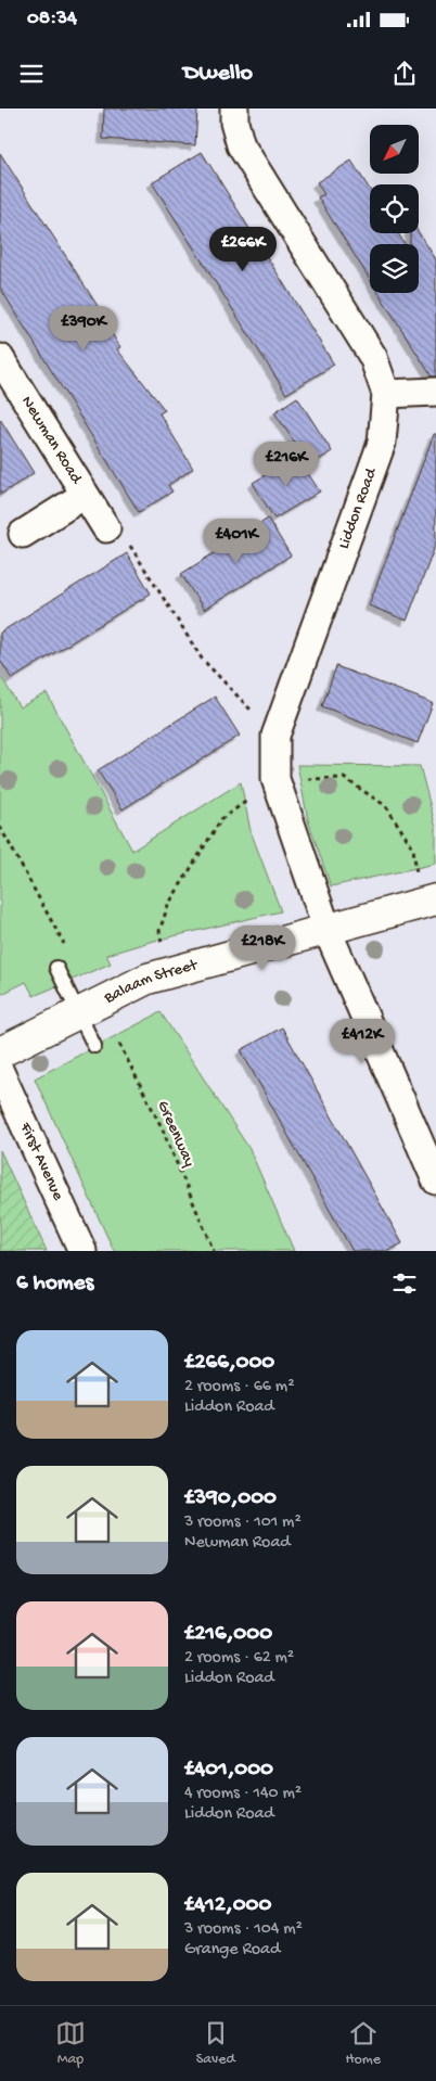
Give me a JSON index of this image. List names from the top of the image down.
{
  "streets": {
    "main road": ["Balaam Street"],
    "street": ["Newman Road", "Liddon Road", "First Avenue"],
    "path": ["Greenway"]
  },
  "crossings": [
    ["Liddon Road", "Balaam Street"]
  ],
  "north": "bottom left",
  "page": {
    "status": "08:34",
    "header": "Dwello",
    "price": [
      "£266K",
      "£390K",
      "£216K",
      "£401K",
      "£218K",
      "£412K"
    ],
    "heading": "6 homes",
    "list": [
      {
        "name": "£266,000",
        "note": "2 rooms · 66 m² · Liddon Road"
      },
      {
        "name": "£390,000",
        "note": "3 rooms · 101 m² · Newman Road"
      },
      {
        "name": "£216,000",
        "note": "2 rooms · 62 m² · Liddon Road"
      },
      {
        "name": "£401,000",
        "note": "4 rooms · 140 m² · Liddon Road"
      },
      {
        "name": "£412,000",
        "note": "3 rooms · 104 m² · Grange Road"
      }
    ],
    "tabs": ["Map", "Saved", "Home"]
  }
}
